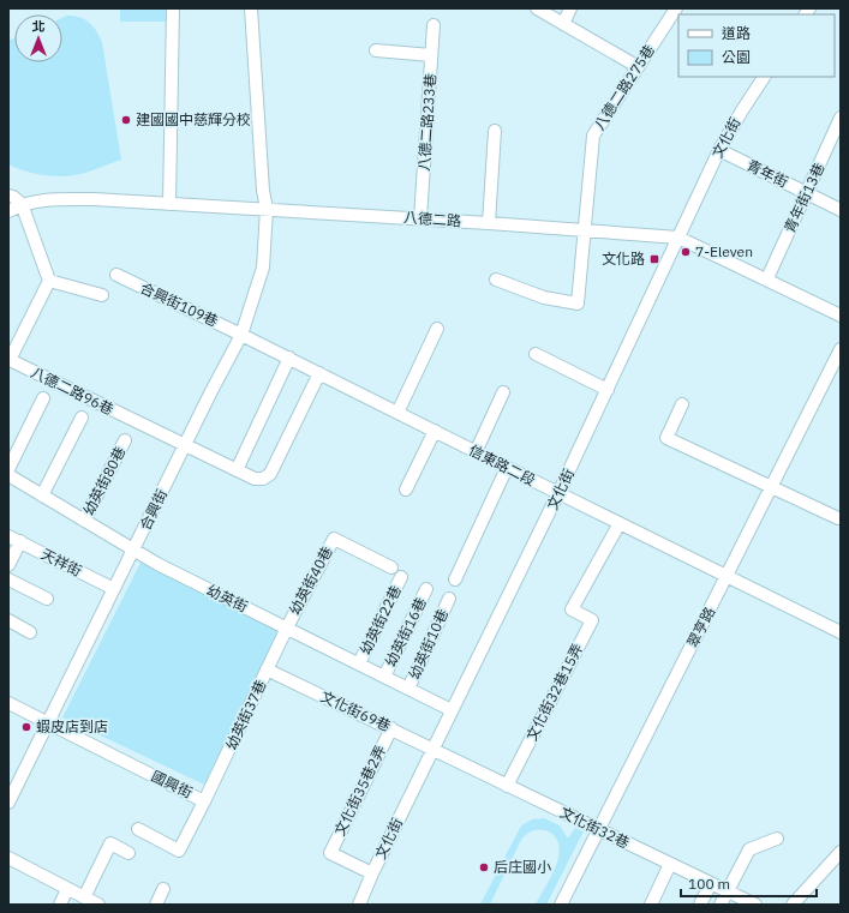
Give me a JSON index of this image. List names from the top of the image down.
{
  "streets": {
    "street": [
      "八德二路275巷",
      "八德二路233巷",
      "文化街",
      "青年街",
      "青年街13巷",
      "八德二路",
      "合興街109巷",
      "八德二路96巷",
      "信東路二段",
      "幼英街80巷",
      "合興街",
      "天祥街",
      "幼英街40巷",
      "幼英街",
      "幼英街22巷",
      "翠亨路",
      "幼英街16巷",
      "幼英街10巷",
      "文化街32巷15弄",
      "文化街69巷",
      "幼英街37巷",
      "國興街",
      "文化街35巷2弄",
      "文化街32巷"
    ]
  },
  "crossings": [
    ["八德二路275巷", "八德二路"],
    ["八德二路233巷", "八德二路"],
    ["文化街", "青年街"],
    ["文化街", "八德二路"],
    ["文化街", "信東路二段"],
    ["文化街", "幼英街"],
    ["文化街", "文化街69巷"],
    ["文化街", "文化街35巷2弄"],
    ["文化街", "文化街32巷"],
    ["青年街", "青年街13巷"],
    ["青年街13巷", "八德二路"],
    ["八德二路", "合興街"],
    ["合興街109巷", "信東路二段"],
    ["合興街109巷", "合興街"],
    ["八德二路96巷", "合興街"],
    ["信東路二段", "合興街"],
    ["信東路二段", "翠亨路"],
    ["信東路二段", "文化街32巷15弄"],
    ["幼英街80巷", "幼英街"],
    ["合興街", "天祥街"],
    ["合興街", "幼英街"],
    ["合興街", "國興街"],
    ["幼英街40巷", "幼英街"],
    ["幼英街40巷", "幼英街37巷"],
    ["幼英街", "幼英街22巷"],
    ["幼英街", "幼英街16巷"],
    ["幼英街", "幼英街10巷"],
    ["幼英街", "幼英街37巷"],
    ["翠亨路", "文化街32巷"],
    ["文化街32巷15弄", "文化街32巷"],
    ["文化街69巷", "幼英街37巷"],
    ["文化街69巷", "文化街35巷2弄"],
    ["文化街69巷", "文化街32巷"],
    ["幼英街37巷", "國興街"]
  ],
  "places": {
    "other": [
      "建國國中慈輝分校",
      "7-Eleven",
      "蝦皮店到店",
      "后庄國小"
    ],
    "transit": ["文化路"]
  },
  "legend": ["道路", "公園"],
  "scale_bar": "100 m",
  "north": "top"
}
